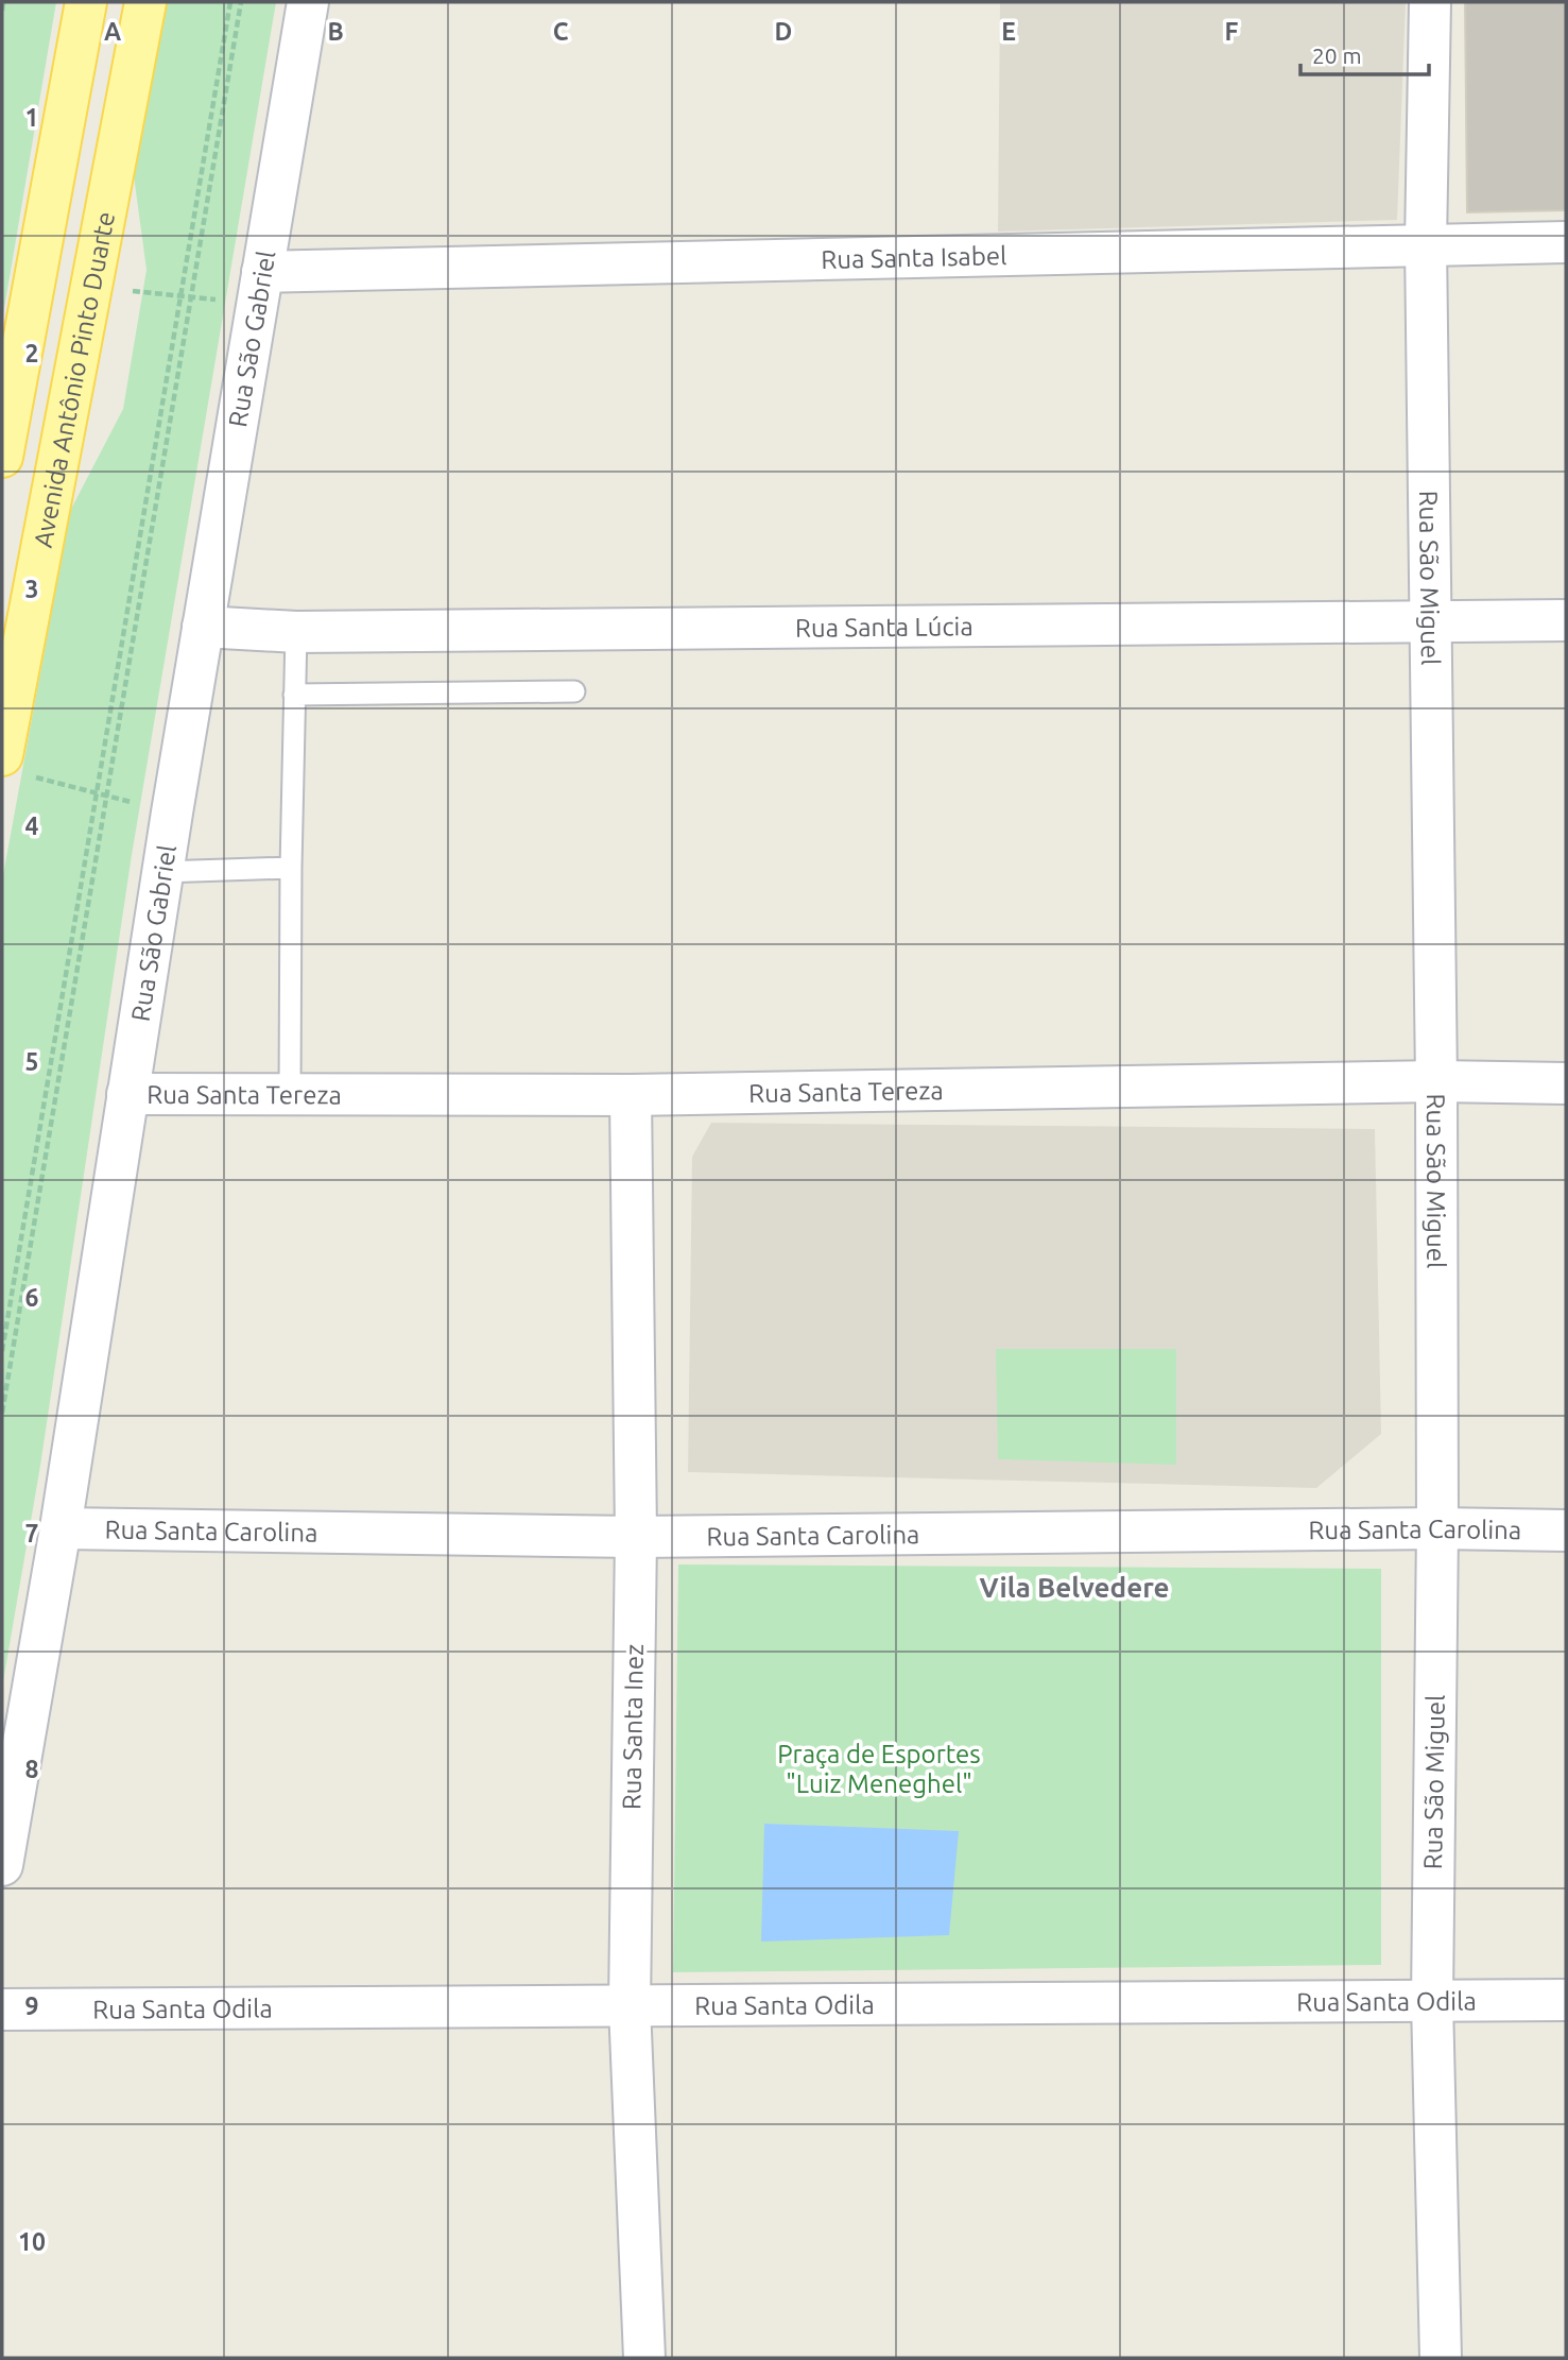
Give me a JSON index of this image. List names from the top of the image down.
{
  "streets": {
    "main road": ["Avenida Antônio Pinto Duarte"],
    "street": [
      "Rua Santa Isabel",
      "Rua São Gabriel",
      "Rua São Miguel",
      "Rua Santa Lúcia",
      "Rua Santa Tereza",
      "Rua Santa Carolina",
      "Rua Santa Inez",
      "Rua Santa Odila"
    ]
  },
  "crossings": [
    ["Rua Santa Isabel", "Rua São Gabriel"],
    ["Rua Santa Isabel", "Rua São Miguel"],
    ["Rua São Gabriel", "Rua Santa Lúcia"],
    ["Rua São Gabriel", "Rua Santa Tereza"],
    ["Rua São Gabriel", "Rua Santa Carolina"],
    ["Rua São Miguel", "Rua Santa Lúcia"],
    ["Rua São Miguel", "Rua Santa Tereza"],
    ["Rua São Miguel", "Rua Santa Carolina"],
    ["Rua São Miguel", "Rua Santa Odila"],
    ["Rua Santa Tereza", "Rua Santa Inez"],
    ["Rua Santa Carolina", "Rua Santa Inez"],
    ["Rua Santa Inez", "Rua Santa Odila"]
  ],
  "districts": ["Vila Belvedere"],
  "parks": ["Praça de Esportes \"Luiz Meneghel\""],
  "scale_bar": "20 m",
  "grid": {
    "columns": [
      "A",
      "B",
      "C",
      "D",
      "E",
      "F"
    ],
    "rows": [
      "1",
      "2",
      "3",
      "4",
      "5",
      "6",
      "7",
      "8",
      "9",
      "10"
    ]
  }
}
